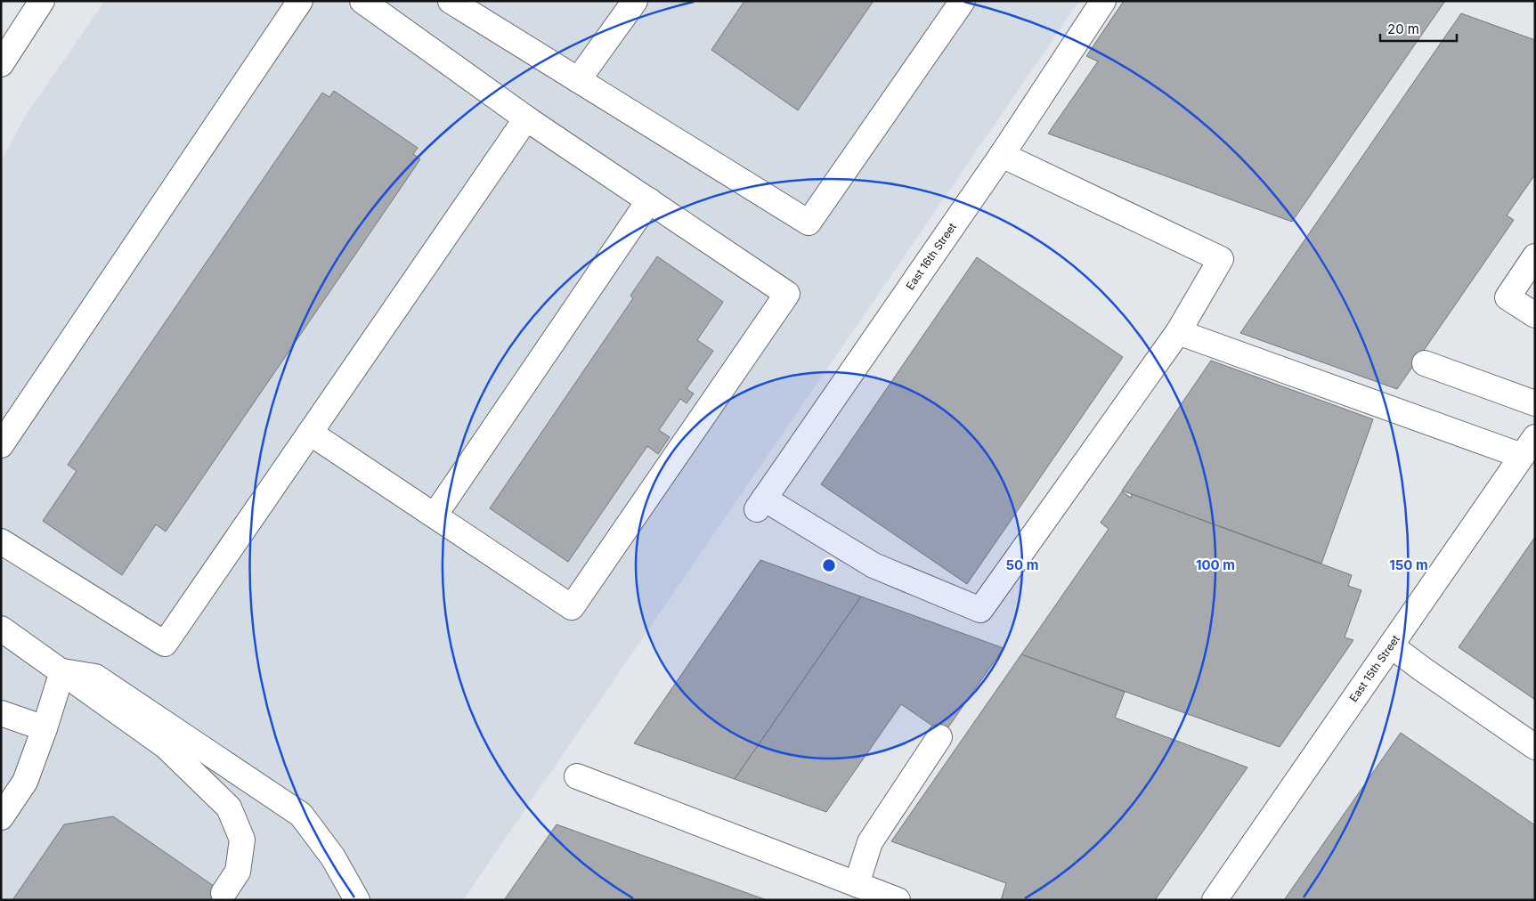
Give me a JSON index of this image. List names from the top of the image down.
{
  "streets": {
    "street": ["East 16th Street", "East 15th Street"]
  },
  "scale_bar": "20 m",
  "rings": ["50 m", "100 m", "150 m"]
}
